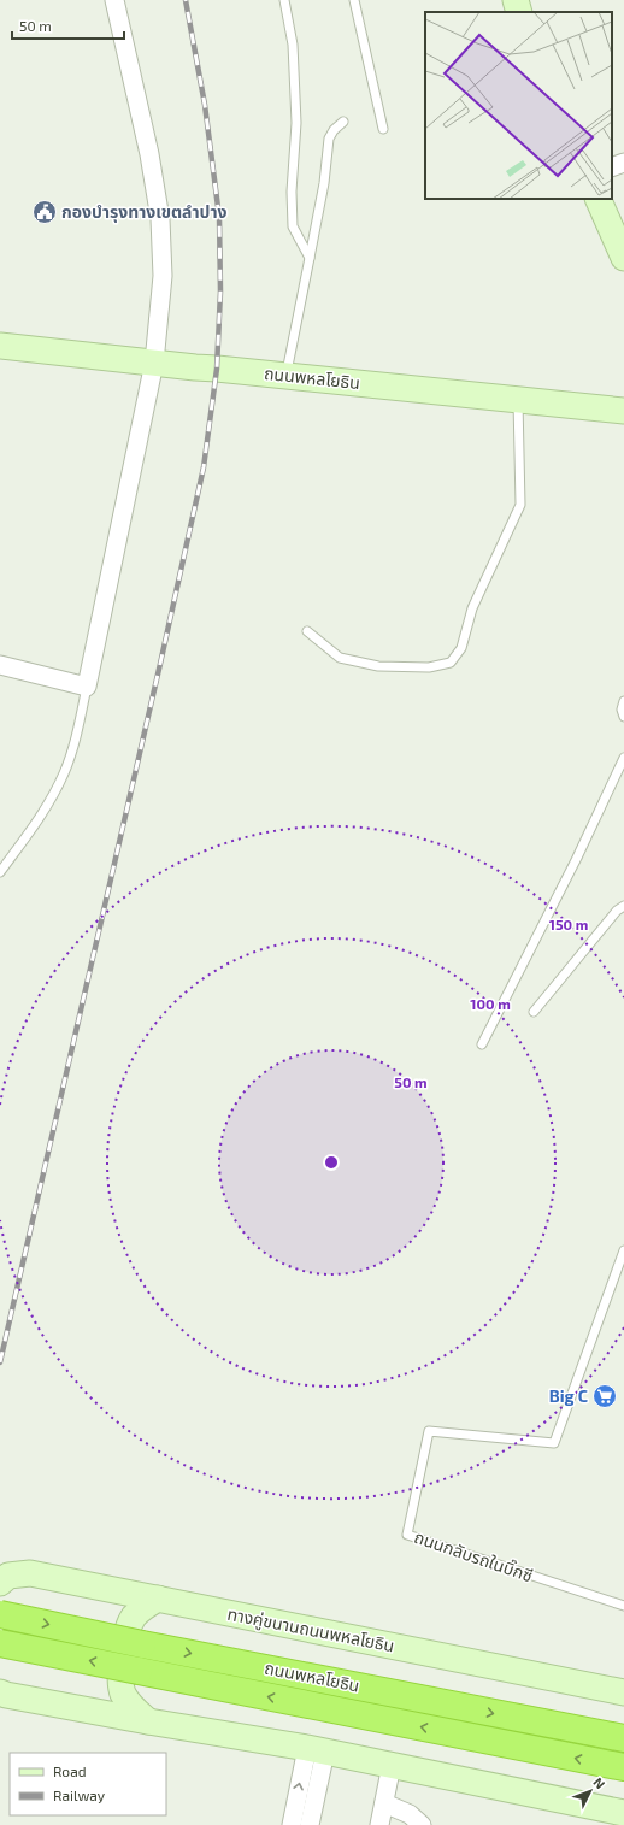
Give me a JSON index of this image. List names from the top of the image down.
{
  "streets": {
    "highway": ["ถนนพหลโยธิน"],
    "main road": ["ทางคู่ขนานถนนพหลโยธิน"],
    "lane": ["ถนนกลับรถในบิ๊กซี"]
  },
  "places": {
    "public building": ["กองบำรุงทางเขตลำปาง"],
    "supermarket": ["Big C"]
  },
  "legend": ["Road", "Railway"],
  "scale_bar": "50 m",
  "north": "top right",
  "rings": ["150 m", "100 m", "50 m"]
}
